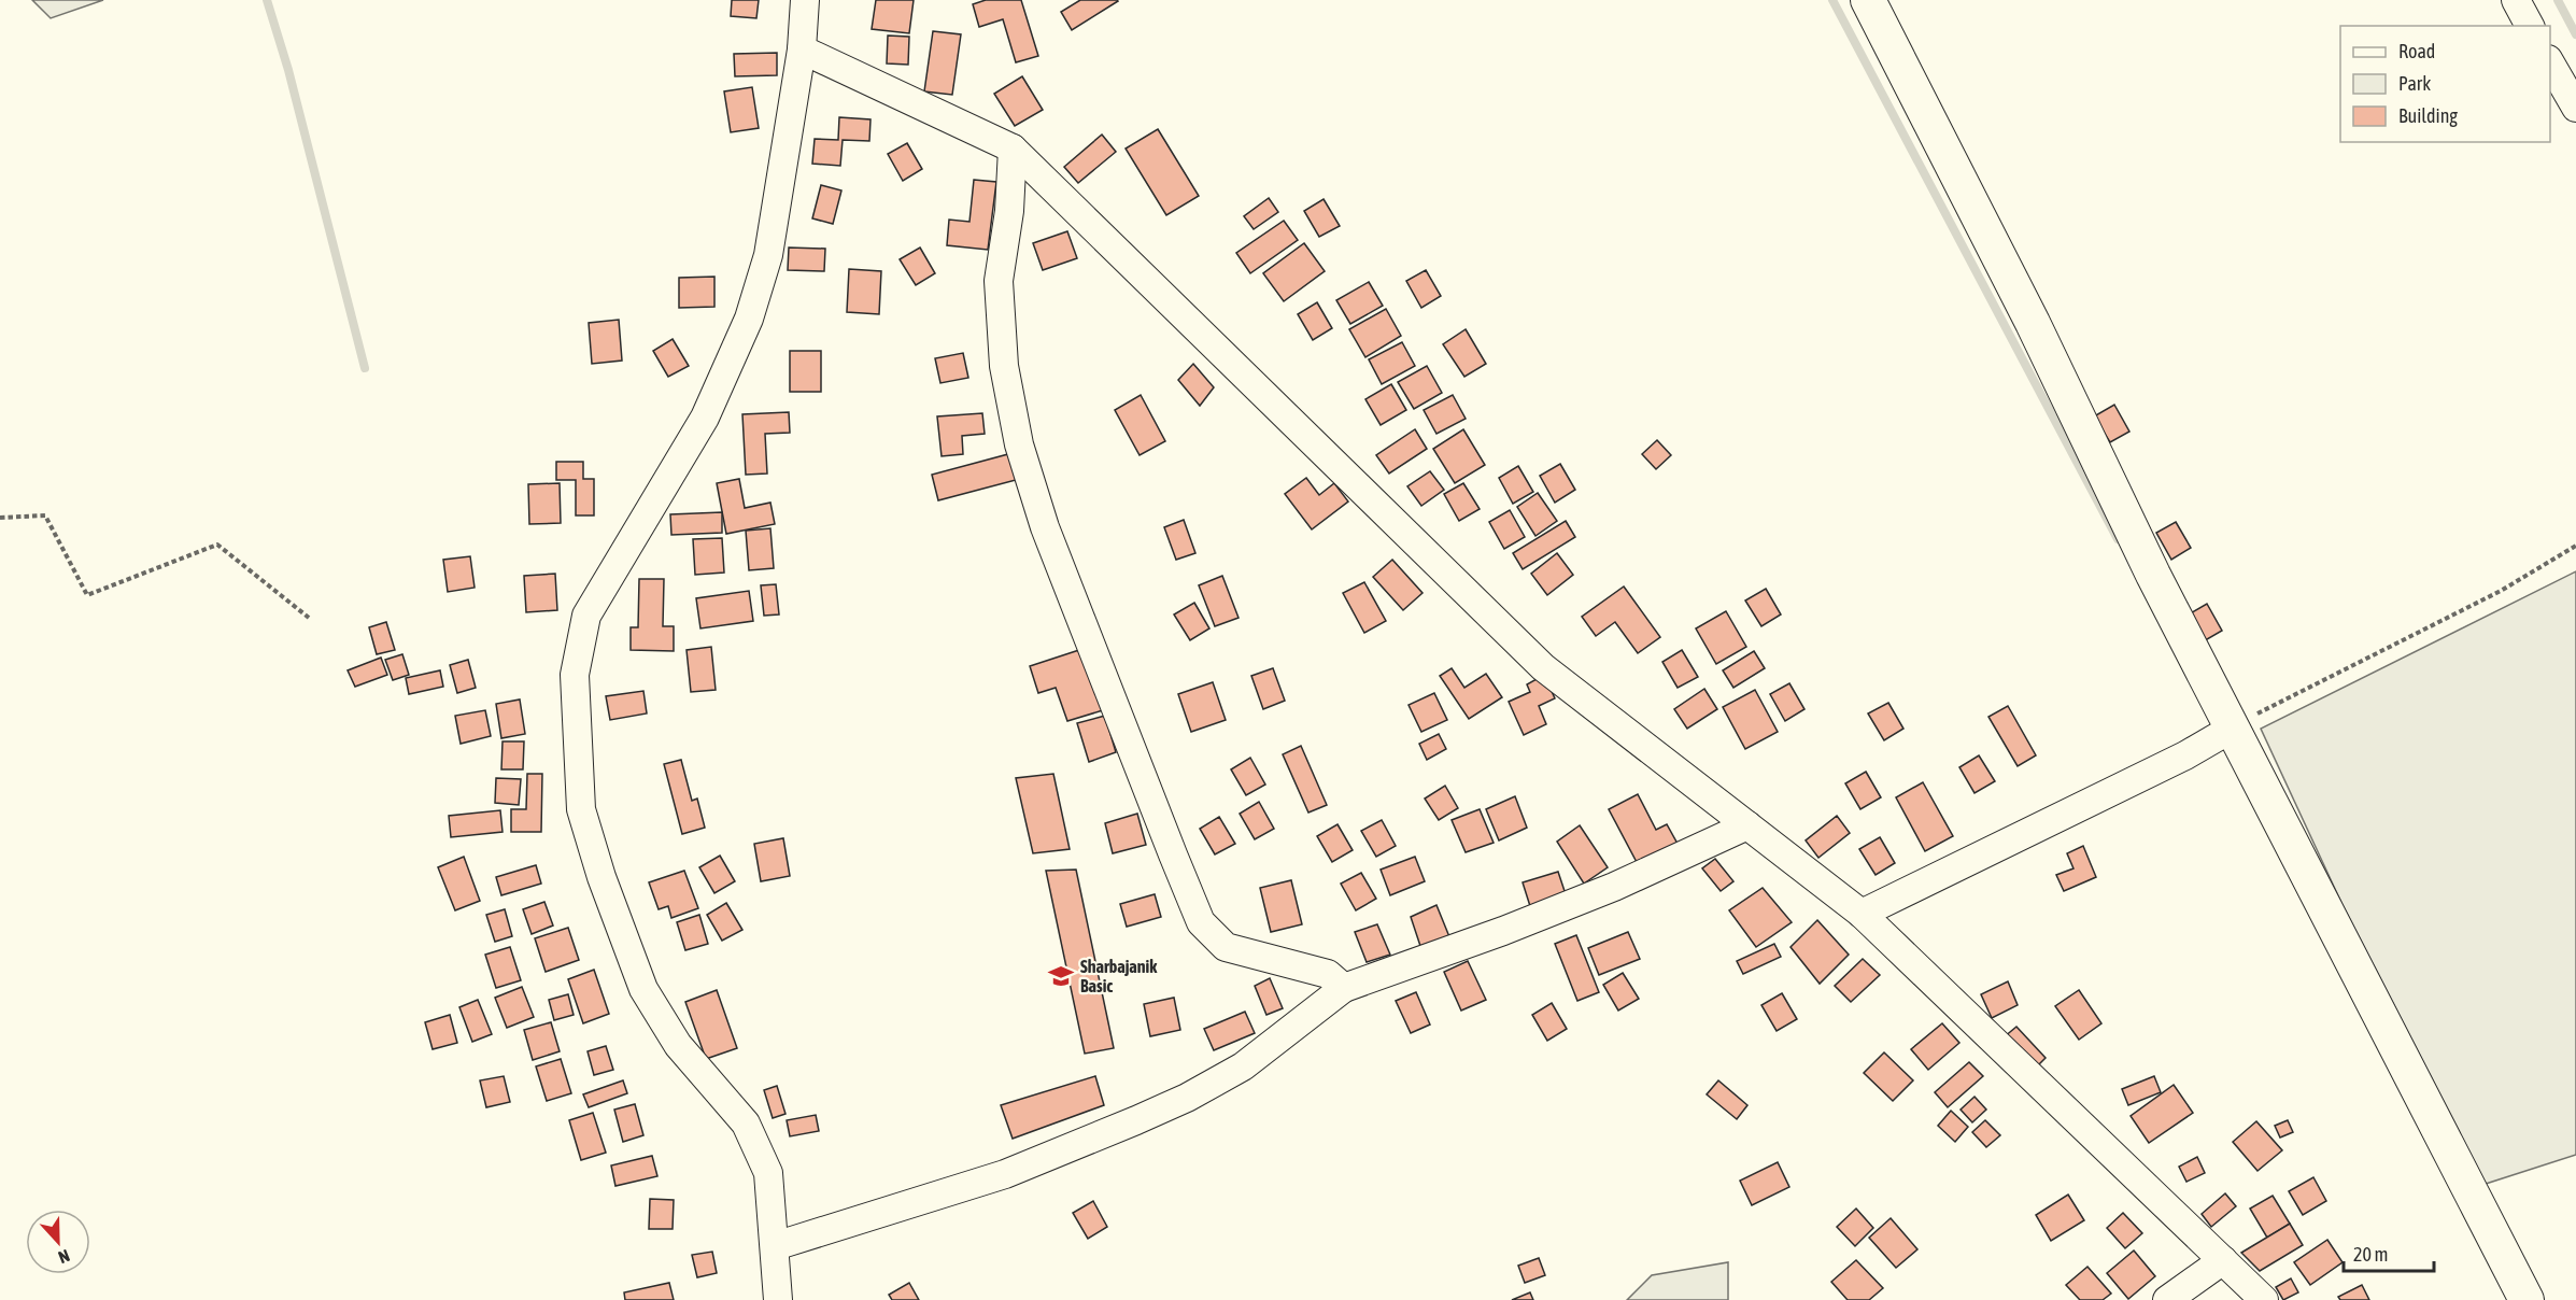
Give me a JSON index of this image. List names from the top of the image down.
{
  "places": {
    "school or university": ["Sharbajanik Basic"]
  },
  "legend": ["Road", "Park", "Building"],
  "scale_bar": "20 m",
  "north": "bottom"
}
